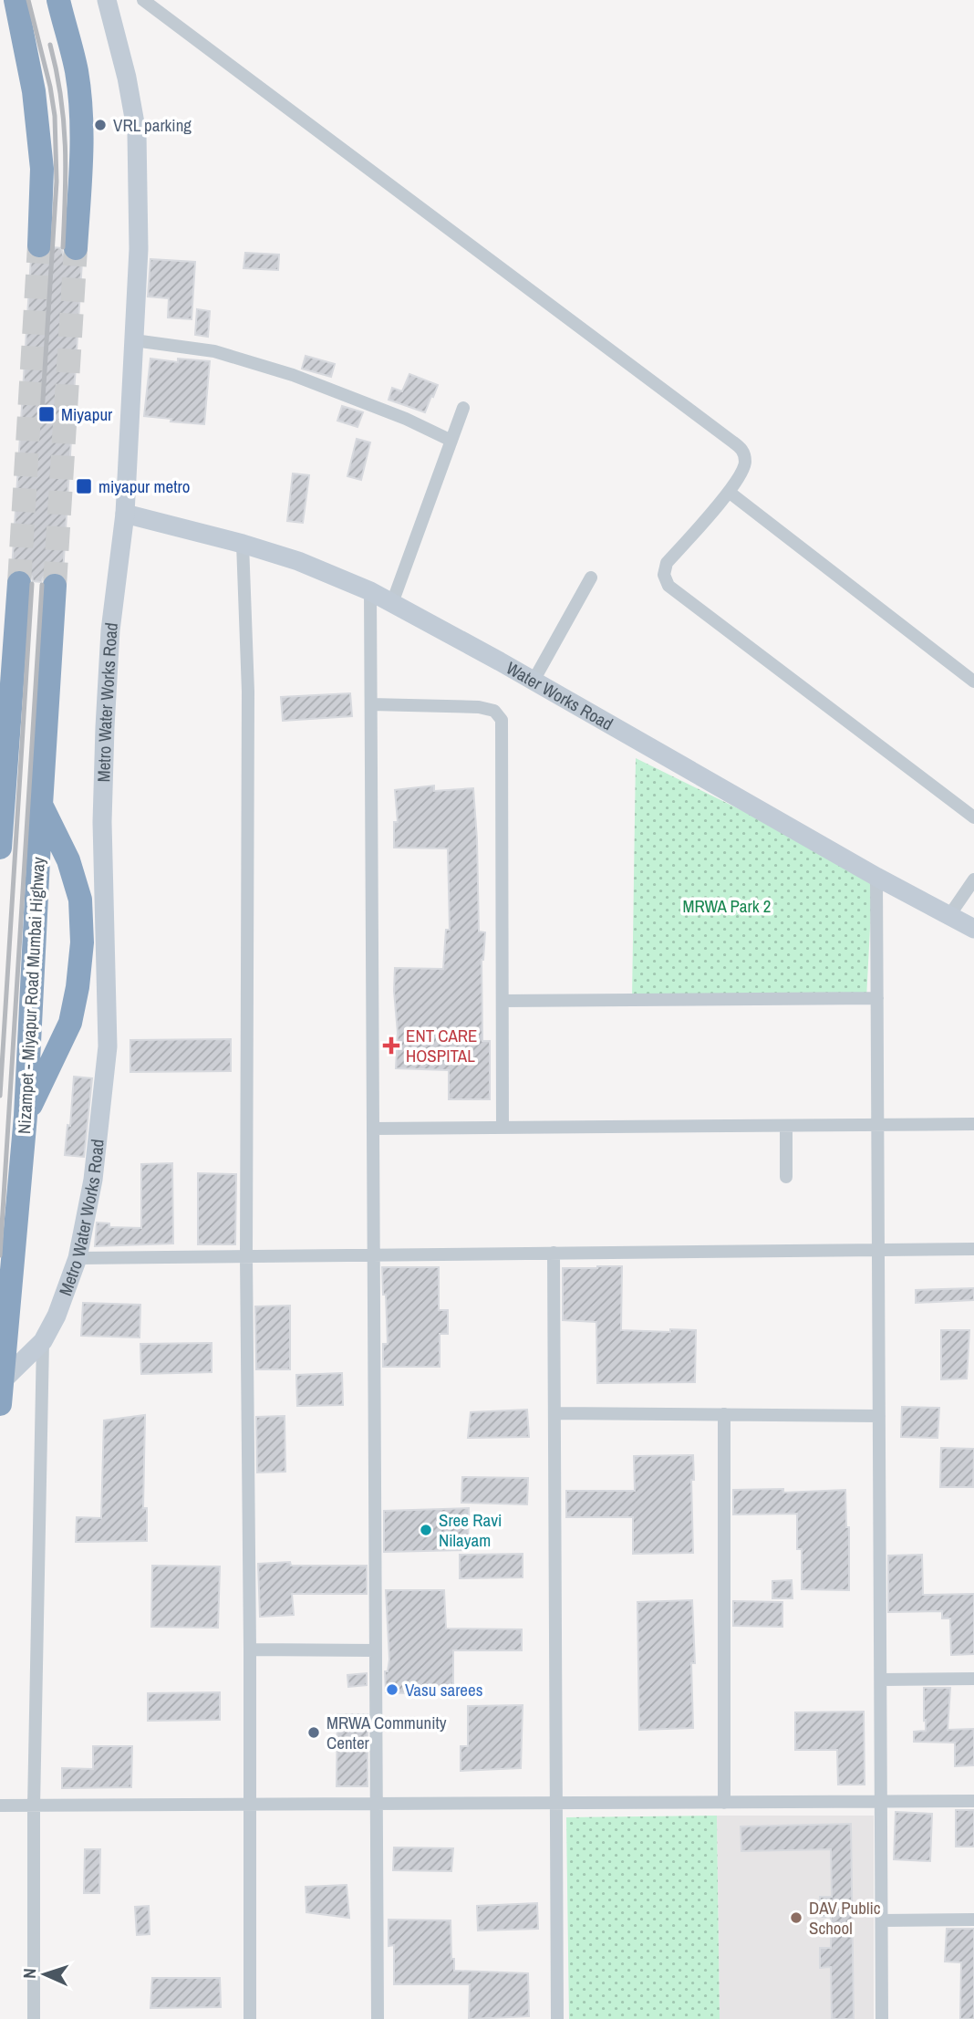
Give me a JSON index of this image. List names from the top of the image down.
{
  "streets": {
    "highway": ["Nizampet - Miyapur Road Mumbai Highway"],
    "street": ["Water Works Road", "Metro Water Works Road"]
  },
  "crossings": [
    ["Water Works Road", "Metro Water Works Road"],
    ["Metro Water Works Road", "Nizampet - Miyapur Road Mumbai Highway"]
  ],
  "parks": ["MRWA Park 2"],
  "places": {
    "other": [
      "VRL parking",
      "Sree Ravi Nilayam",
      "Vasu sarees",
      "MRWA Community Center",
      "DAV Public School"
    ],
    "transit": ["Miyapur", "miyapur metro"],
    "health": ["ENT CARE HOSPITAL"]
  },
  "north": "left"
}
